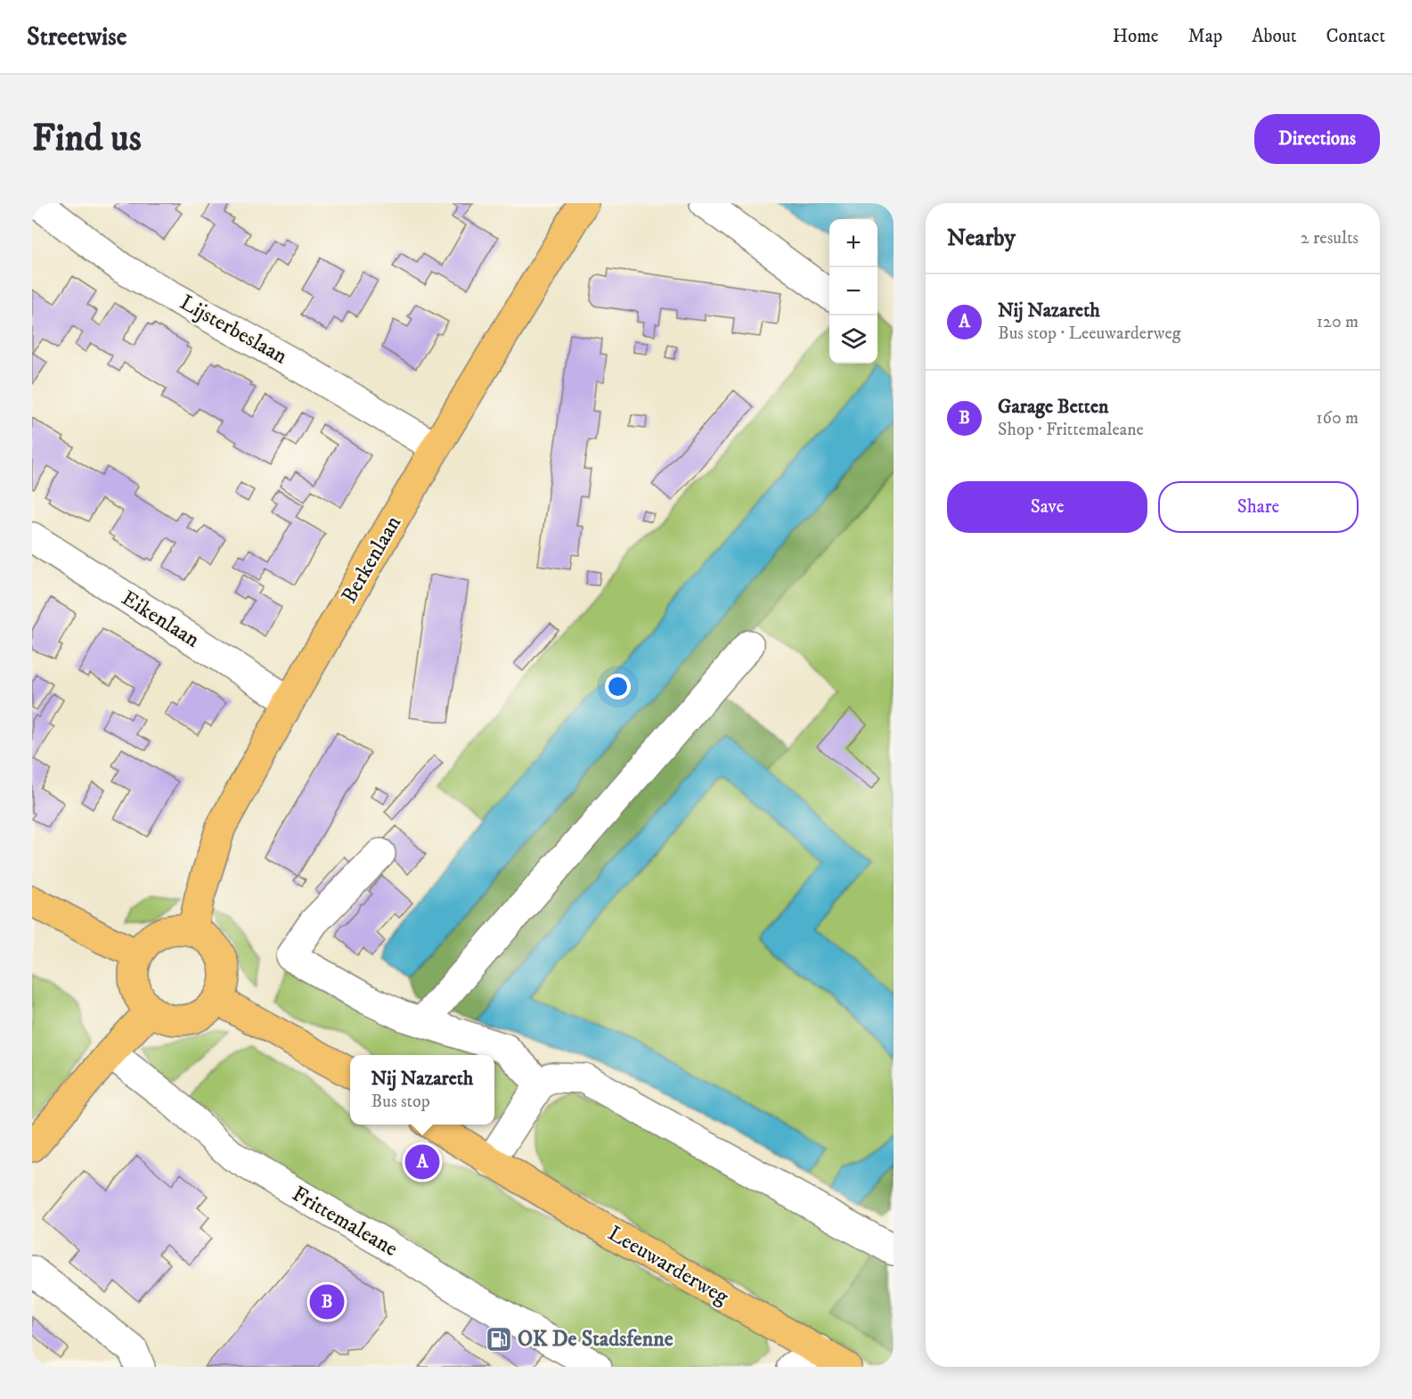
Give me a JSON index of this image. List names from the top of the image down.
{
  "streets": {
    "main road": ["Berkenlaan", "Leeuwarderweg"],
    "street": ["Lijsterbeslaan", "Eikenlaan", "Frittemaleane"]
  },
  "crossings": [
    ["Lijsterbeslaan", "Berkenlaan"],
    ["Berkenlaan", "Eikenlaan"]
  ],
  "places": {
    "fuel station": ["OK De Stadsfenne"]
  },
  "page": {
    "header": "Streetwise",
    "nav": [
      "Home",
      "Map",
      "About",
      "Contact"
    ],
    "buttons": [
      "Directions",
      ["Save", "Share"]
    ],
    "title": "Find us",
    "heading": ["Nearby", "2 results"],
    "map_buttons": ["+", "−"],
    "list": [
      {
        "mark": "A",
        "name": "Nij Nazareth",
        "note": "Bus stop · Leeuwarderweg",
        "value": "120 m"
      },
      {
        "mark": "B",
        "name": "Garage Betten",
        "note": "Shop · Frittemaleane",
        "value": "160 m"
      }
    ],
    "popup": ["Nij Nazareth", "Bus stop"],
    "pins": ["A", "B"]
  }
}
